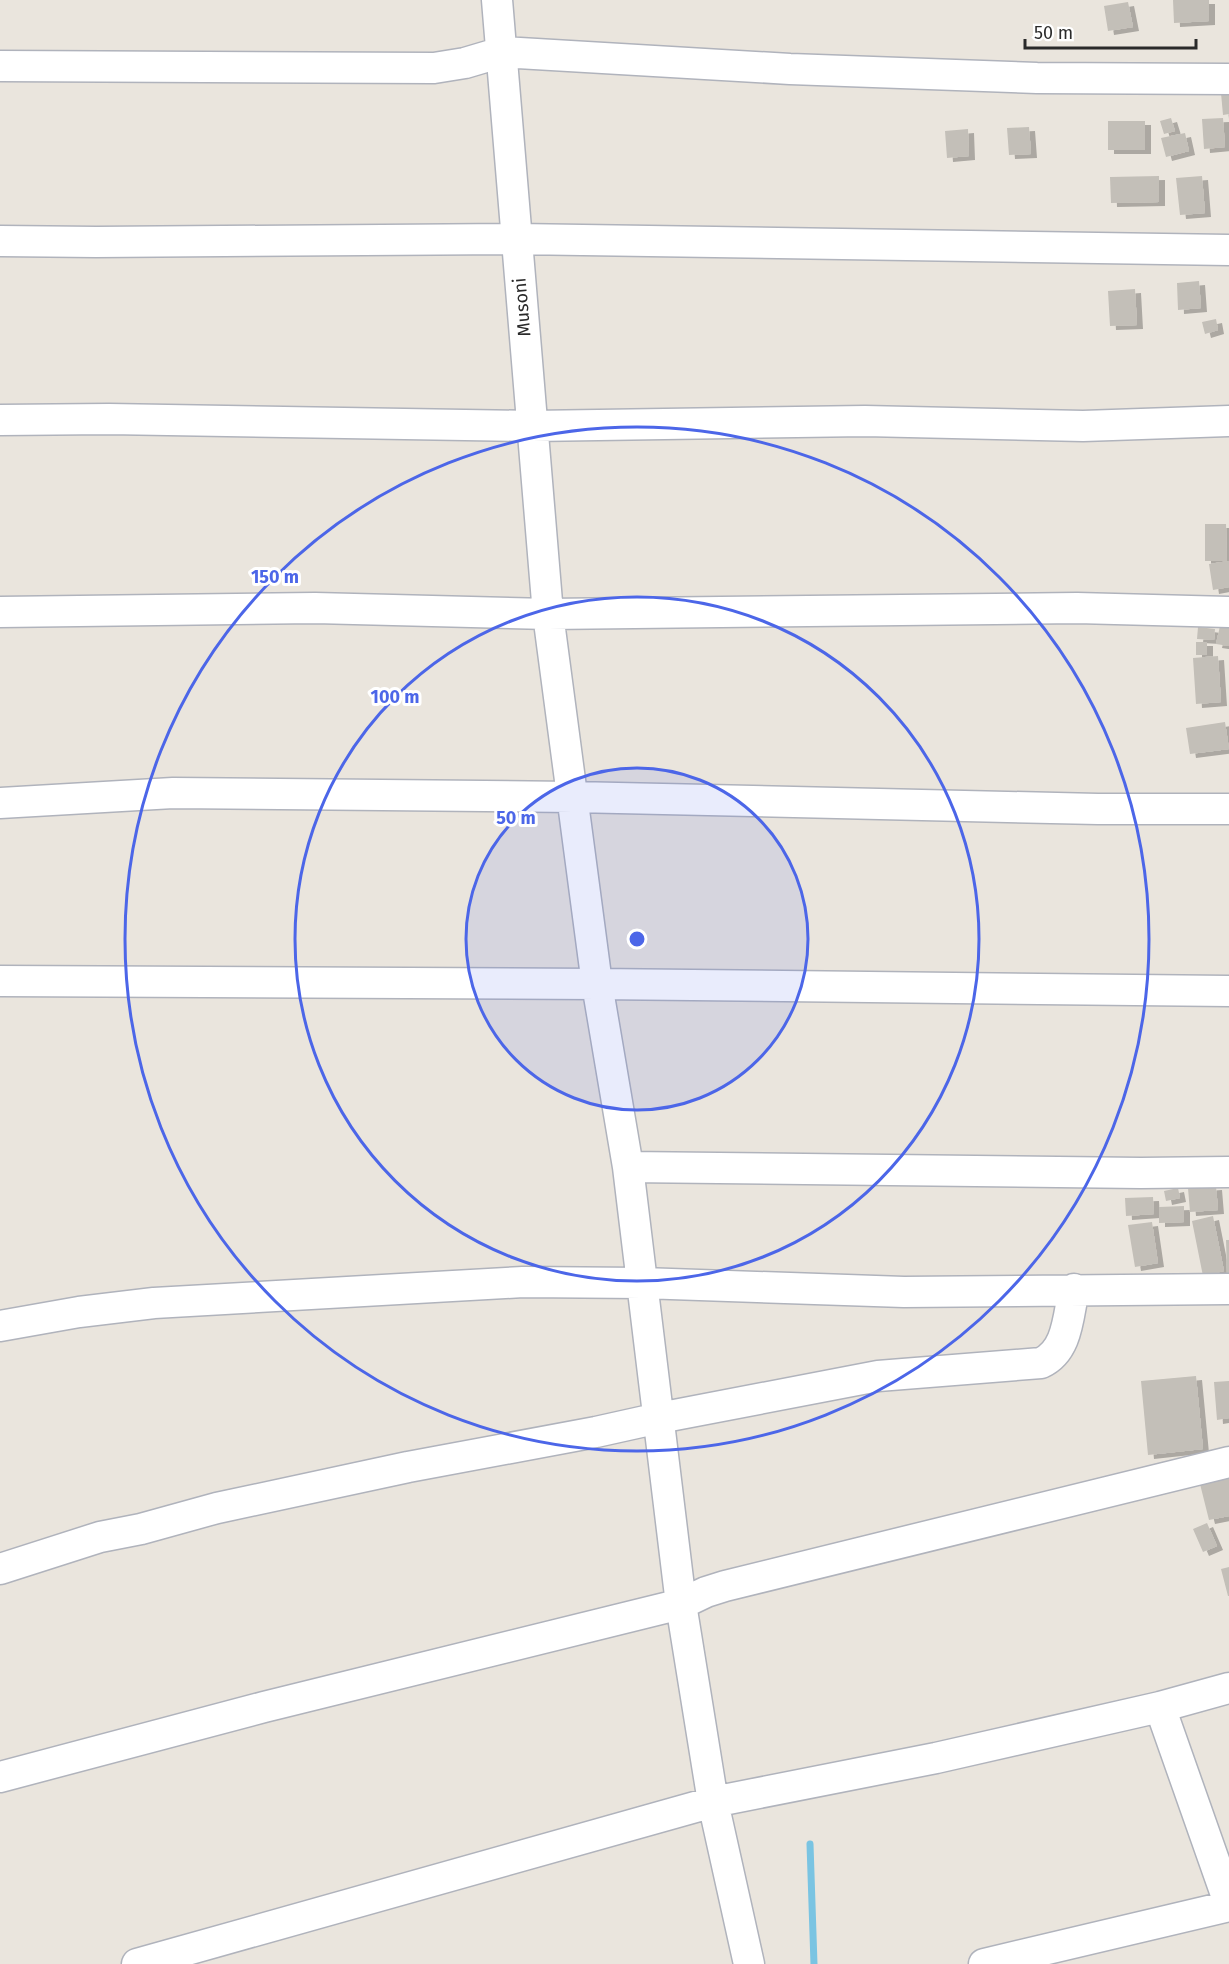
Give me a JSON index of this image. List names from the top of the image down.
{
  "streets": {
    "street": ["Musoni"]
  },
  "scale_bar": "50 m",
  "rings": ["150 m", "100 m", "50 m"]
}
